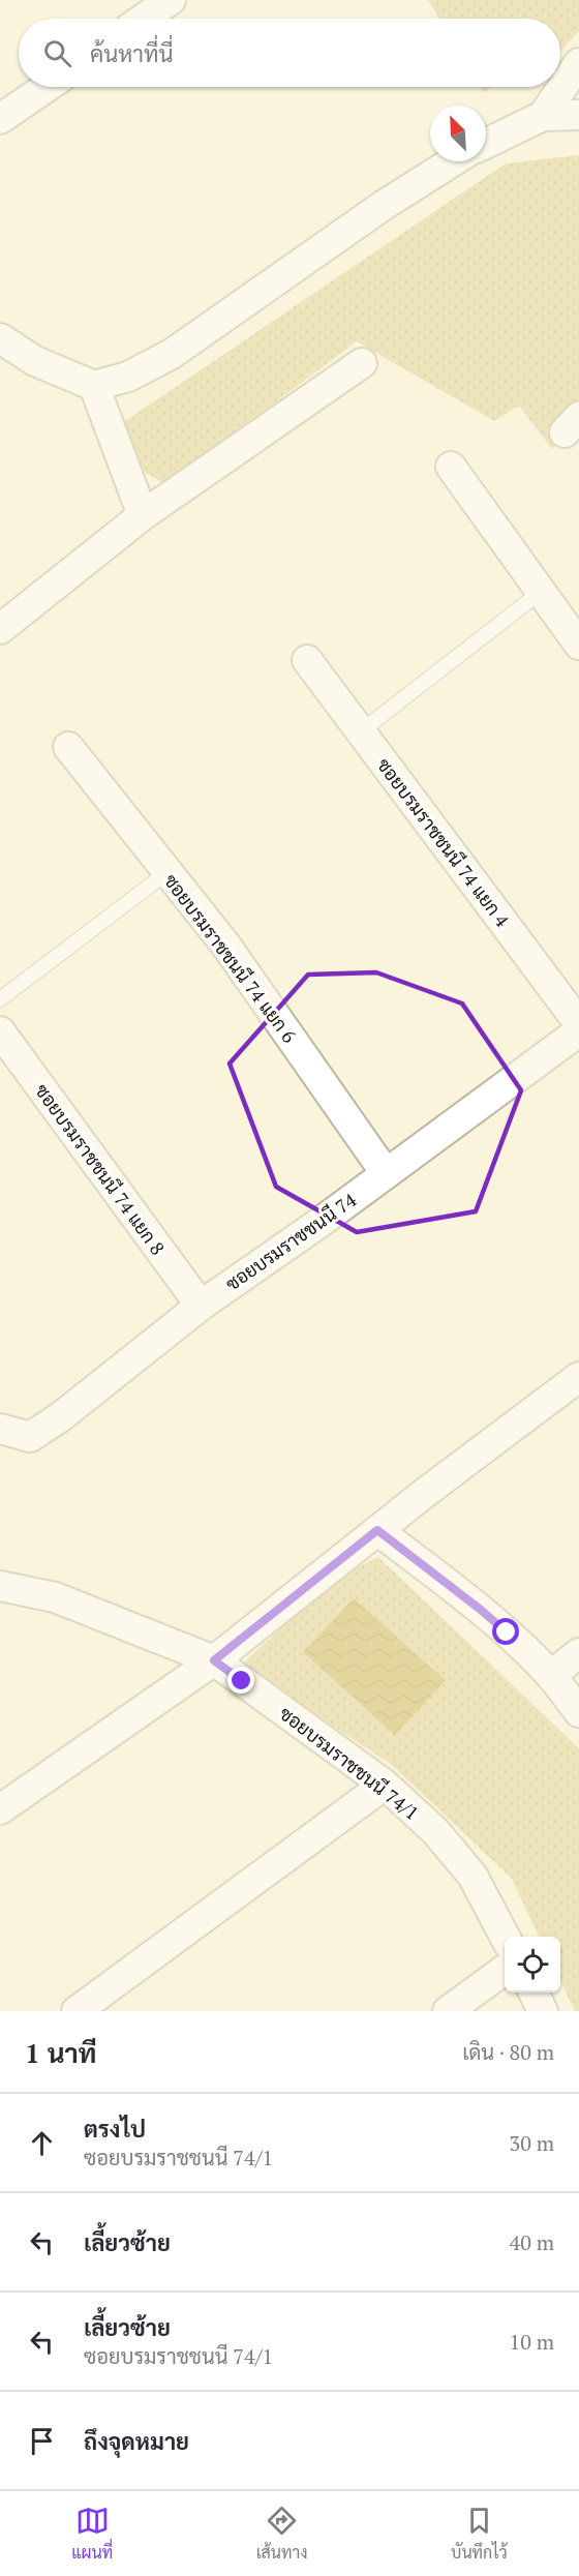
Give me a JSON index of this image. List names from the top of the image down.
{
  "streets": {
    "street": [
      "ซอยบรมราชชนนี 74 แยก 4",
      "ซอยบรมราชชนนี 74 แยก 6",
      "ซอยบรมราชชนนี 74 แยก 8",
      "ซอยบรมราชชนนี 74",
      "ซอยบรมราชชนนี 74/1"
    ]
  },
  "crossings": [
    ["ซอยบรมราชชนนี 74 แยก 6", "ซอยบรมราชชนนี 74"],
    ["ซอยบรมราชชนนี 74 แยก 8", "ซอยบรมราชชนนี 74"]
  ],
  "north": "top left",
  "page": {
    "search": "ค้นหาที่นี่",
    "heading": ["1 นาที", "เดิน · 80 m"],
    "list": [
      ["ตรงไป", "ซอยบรมราชชนนี 74/1", "30 m"],
      ["เลี้ยวซ้าย", "40 m"],
      ["เลี้ยวซ้าย", "ซอยบรมราชชนนี 74/1", "10 m"],
      "ถึงจุดหมาย"
    ],
    "nav": ["แผนที่", "เส้นทาง", "บันทึกไว้"]
  }
}
